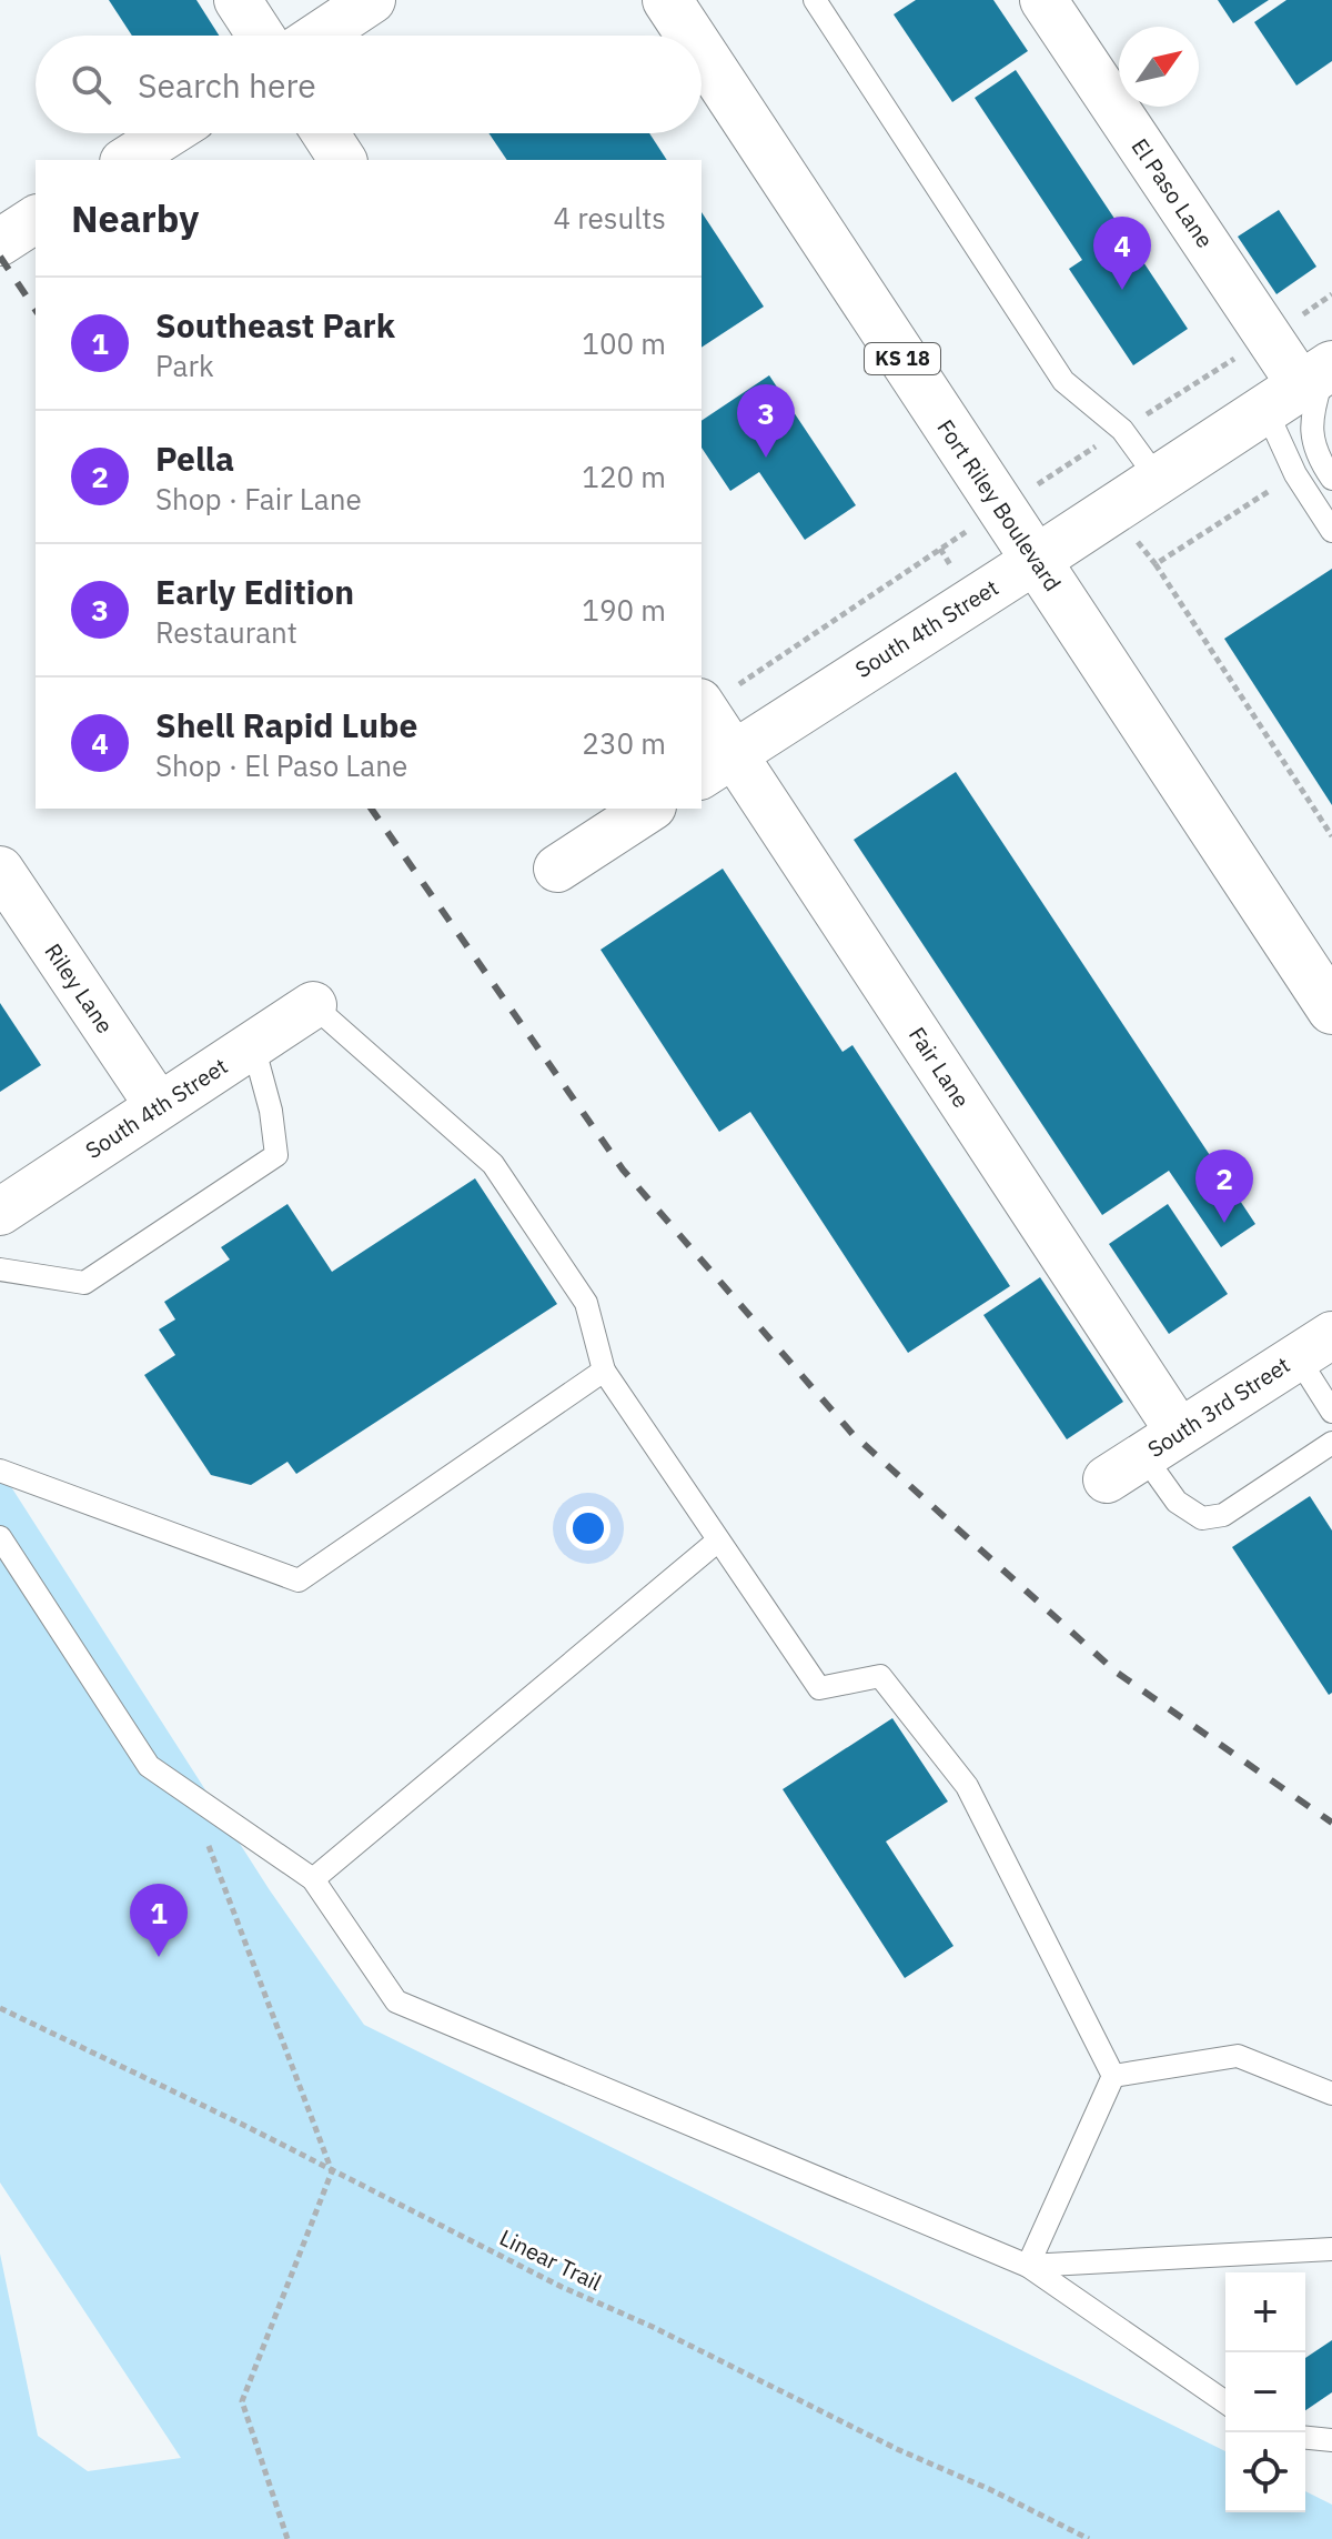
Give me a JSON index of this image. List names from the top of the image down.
{
  "streets": {
    "main road": ["KS 18", "Fort Riley Boulevard", "South 4th Street"],
    "street": [
      "El Paso Lane",
      "Riley Lane",
      "Fair Lane",
      "South 3rd Street"
    ],
    "path": ["Linear Trail"]
  },
  "crossings": [
    ["El Paso Lane", "South 4th Street"],
    ["Fort Riley Boulevard", "South 4th Street"],
    ["South 4th Street", "Riley Lane"],
    ["South 4th Street", "Fair Lane"],
    ["Fair Lane", "South 3rd Street"]
  ],
  "north": "top right",
  "page": {
    "search": "Search here",
    "heading": ["Nearby", "4 results"],
    "pins": [
      "4",
      "3",
      "2",
      "1"
    ],
    "list": [
      {
        "mark": "1",
        "name": "Southeast Park",
        "note": "Park",
        "value": "100 m"
      },
      {
        "mark": "2",
        "name": "Pella",
        "note": "Shop · Fair Lane",
        "value": "120 m"
      },
      {
        "mark": "3",
        "name": "Early Edition",
        "note": "Restaurant",
        "value": "190 m"
      },
      {
        "mark": "4",
        "name": "Shell Rapid Lube",
        "note": "Shop · El Paso Lane",
        "value": "230 m"
      }
    ],
    "map_buttons": ["+", "−"]
  }
}
